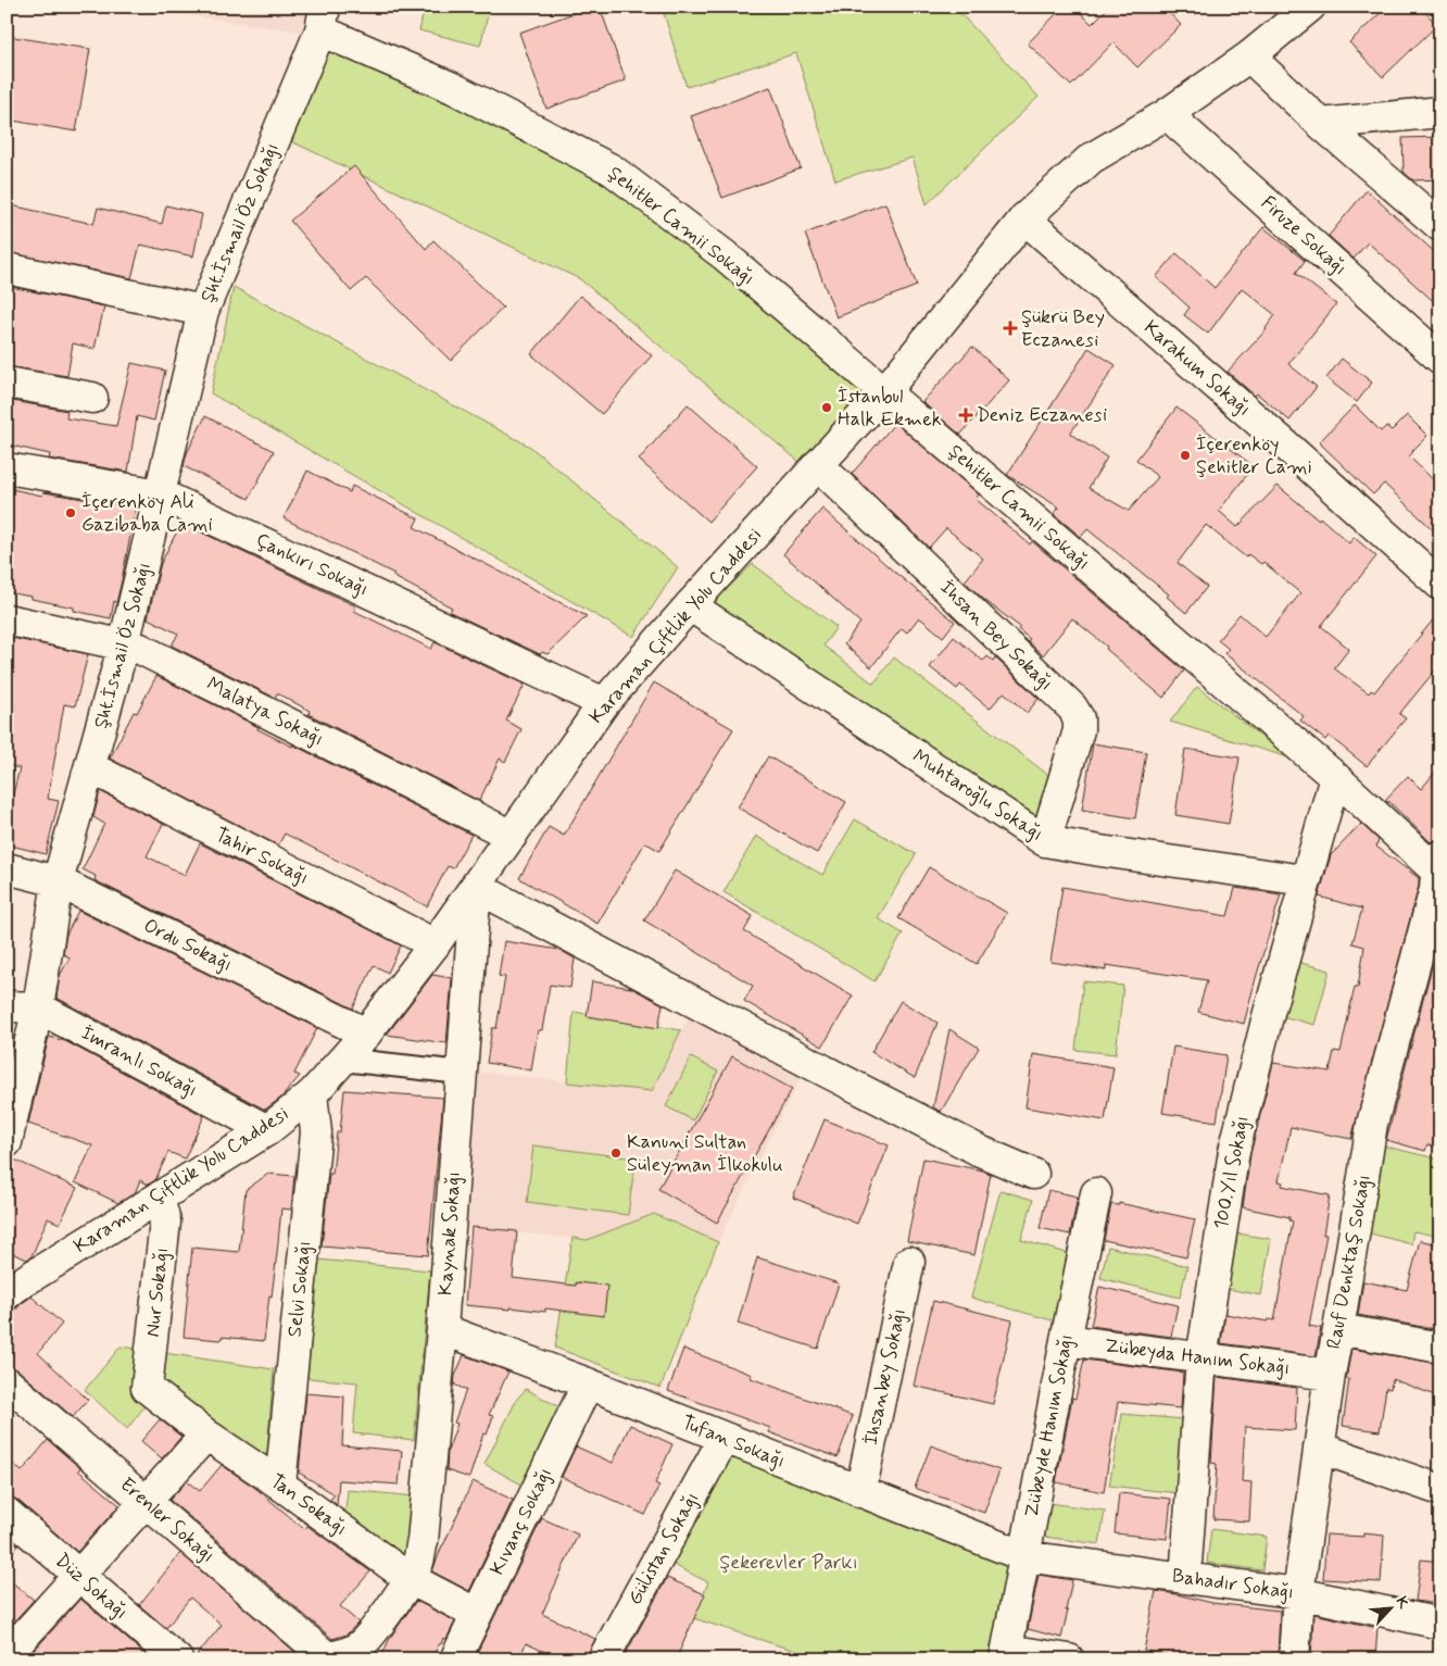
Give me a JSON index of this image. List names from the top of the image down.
{
  "streets": {
    "street": [
      "Şht.İsmail Öz Sokağı",
      "Şehitler Camii Sokağı",
      "Firuze Sokağı",
      "Karakum Sokağı",
      "Çankırı Sokağı",
      "Karaman Çiftlik Yolu Caddesi",
      "İhsan Bey Sokağı",
      "Malatya Sokağı",
      "Muhtaroğlu Sokağı",
      "Tahir Sokağı",
      "Ordu Sokağı",
      "İmranlı Sokağı",
      "100.Yıl Sokağı",
      "Kaynak Sokağı",
      "Rauf Denktaş Sokağı",
      "Selvi Sokağı",
      "Nur Sokağı",
      "Zübeyda Hanım Sokağı",
      "İhsanbey Sokağı",
      "Zübeyde Hanım Sokağı",
      "Tufan Sokağı",
      "Tan Sokağı",
      "Erenler Sokağı",
      "Kıvanç Sokağı",
      "Gülistan Sokağı",
      "Bahadır Sokağı",
      "Düz Sokağı"
    ]
  },
  "crossings": [
    ["Şht.İsmail Öz Sokağı", "Şehitler Camii Sokağı"],
    ["Şht.İsmail Öz Sokağı", "Çankırı Sokağı"],
    ["Şht.İsmail Öz Sokağı", "Malatya Sokağı"],
    ["Şht.İsmail Öz Sokağı", "Tahir Sokağı"],
    ["Şht.İsmail Öz Sokağı", "Ordu Sokağı"],
    ["Şht.İsmail Öz Sokağı", "İmranlı Sokağı"],
    ["Şehitler Camii Sokağı", "Karaman Çiftlik Yolu Caddesi"],
    ["Şehitler Camii Sokağı", "100.Yıl Sokağı"],
    ["Şehitler Camii Sokağı", "Rauf Denktaş Sokağı"],
    ["Firuze Sokağı", "Karaman Çiftlik Yolu Caddesi"],
    ["Karakum Sokağı", "Karaman Çiftlik Yolu Caddesi"],
    ["Çankırı Sokağı", "Karaman Çiftlik Yolu Caddesi"],
    ["Karaman Çiftlik Yolu Caddesi", "İhsan Bey Sokağı"],
    ["Karaman Çiftlik Yolu Caddesi", "Malatya Sokağı"],
    ["Karaman Çiftlik Yolu Caddesi", "Muhtaroğlu Sokağı"],
    ["Karaman Çiftlik Yolu Caddesi", "Tahir Sokağı"],
    ["Karaman Çiftlik Yolu Caddesi", "Ordu Sokağı"],
    ["Karaman Çiftlik Yolu Caddesi", "İmranlı Sokağı"],
    ["Karaman Çiftlik Yolu Caddesi", "Kaynak Sokağı"],
    ["Karaman Çiftlik Yolu Caddesi", "Selvi Sokağı"],
    ["Karaman Çiftlik Yolu Caddesi", "Nur Sokağı"],
    ["İhsan Bey Sokağı", "Muhtaroğlu Sokağı"],
    ["Muhtaroğlu Sokağı", "100.Yıl Sokağı"],
    ["100.Yıl Sokağı", "Zübeyda Hanım Sokağı"],
    ["100.Yıl Sokağı", "Bahadır Sokağı"],
    ["Kaynak Sokağı", "Tufan Sokağı"],
    ["Kaynak Sokağı", "Tan Sokağı"],
    ["Kaynak Sokağı", "Erenler Sokağı"],
    ["Rauf Denktaş Sokağı", "Zübeyda Hanım Sokağı"],
    ["Rauf Denktaş Sokağı", "Bahadır Sokağı"],
    ["Selvi Sokağı", "Tan Sokağı"],
    ["Nur Sokağı", "Tan Sokağı"],
    ["Zübeyda Hanım Sokağı", "Zübeyde Hanım Sokağı"],
    ["İhsanbey Sokağı", "Tufan Sokağı"],
    ["Zübeyde Hanım Sokağı", "Tufan Sokağı"],
    ["Zübeyde Hanım Sokağı", "Bahadır Sokağı"],
    ["Tufan Sokağı", "Kıvanç Sokağı"],
    ["Tufan Sokağı", "Gülistan Sokağı"],
    ["Tufan Sokağı", "Bahadır Sokağı"],
    ["Tan Sokağı", "Kıvanç Sokağı"]
  ],
  "parks": ["Şekerevler Parkı"],
  "places": {
    "health": ["Şükrü Bey Eczanesi", "Deniz Eczanesi"],
    "other": [
      "İstanbul Halk Ekmek",
      "İçerenköy Şehitler Cami",
      "İçerenköy Ali Gazibaba Cami",
      "Kanuni Sultan Süleyman İlkokulu"
    ]
  },
  "north": "top right"
}
